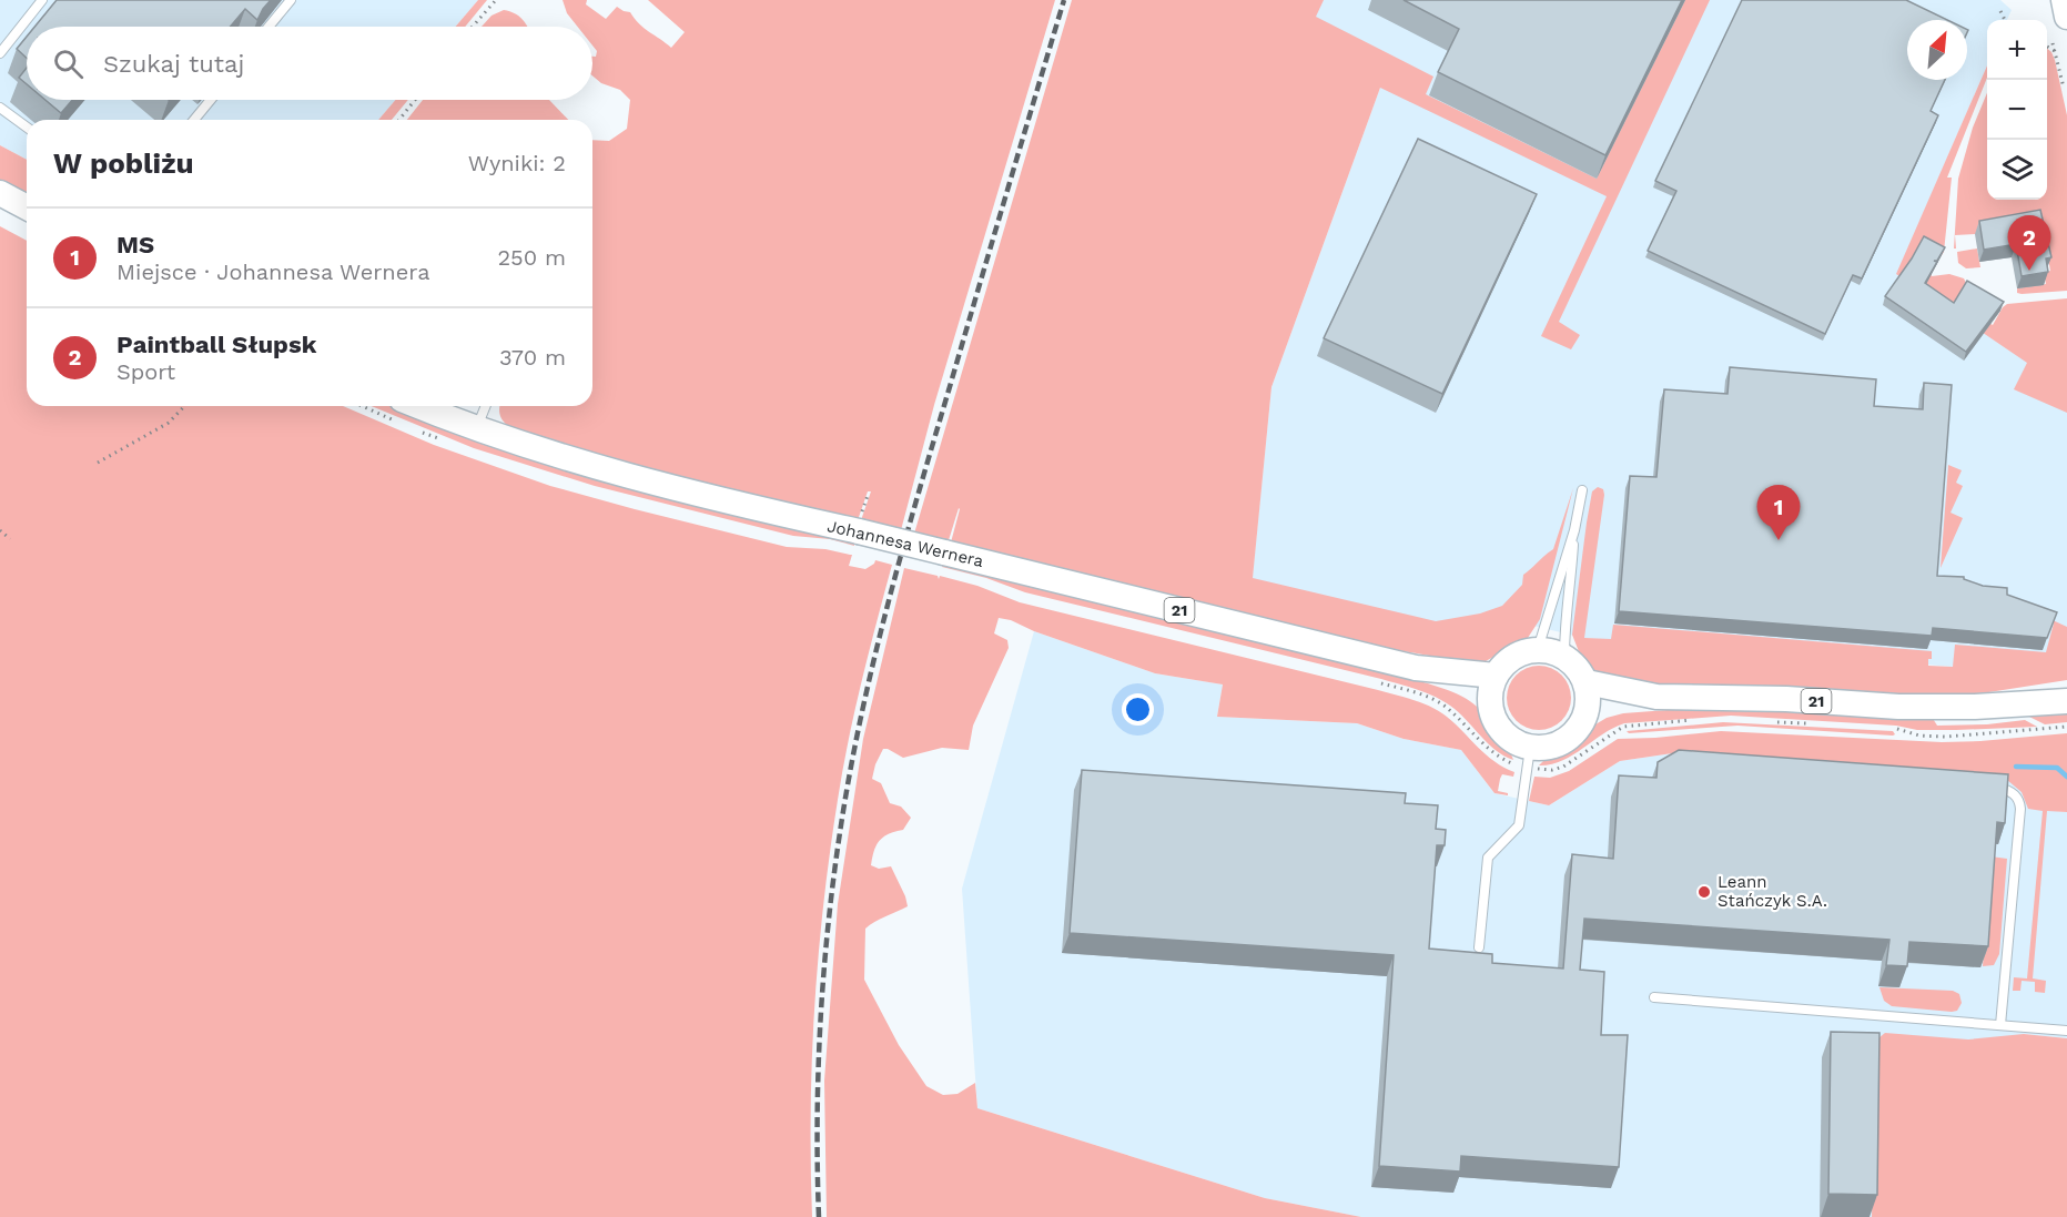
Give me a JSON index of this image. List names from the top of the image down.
{
  "streets": {
    "main road": ["Johannesa Wernera", "21"]
  },
  "crossings": [
    ["Johannesa Wernera", "21"]
  ],
  "places": ["Leann Stańczyk S.A."],
  "north": "top right",
  "page": {
    "map_buttons": ["+", "−"],
    "search": "Szukaj tutaj",
    "heading": ["W pobliżu", "Wyniki: 2"],
    "list": [
      {
        "mark": "1",
        "name": "MS",
        "note": "Miejsce · Johannesa Wernera",
        "value": "250 m"
      },
      {
        "mark": "2",
        "name": "Paintball Słupsk",
        "note": "Sport",
        "value": "370 m"
      }
    ],
    "pins": ["2", "1"]
  }
}
